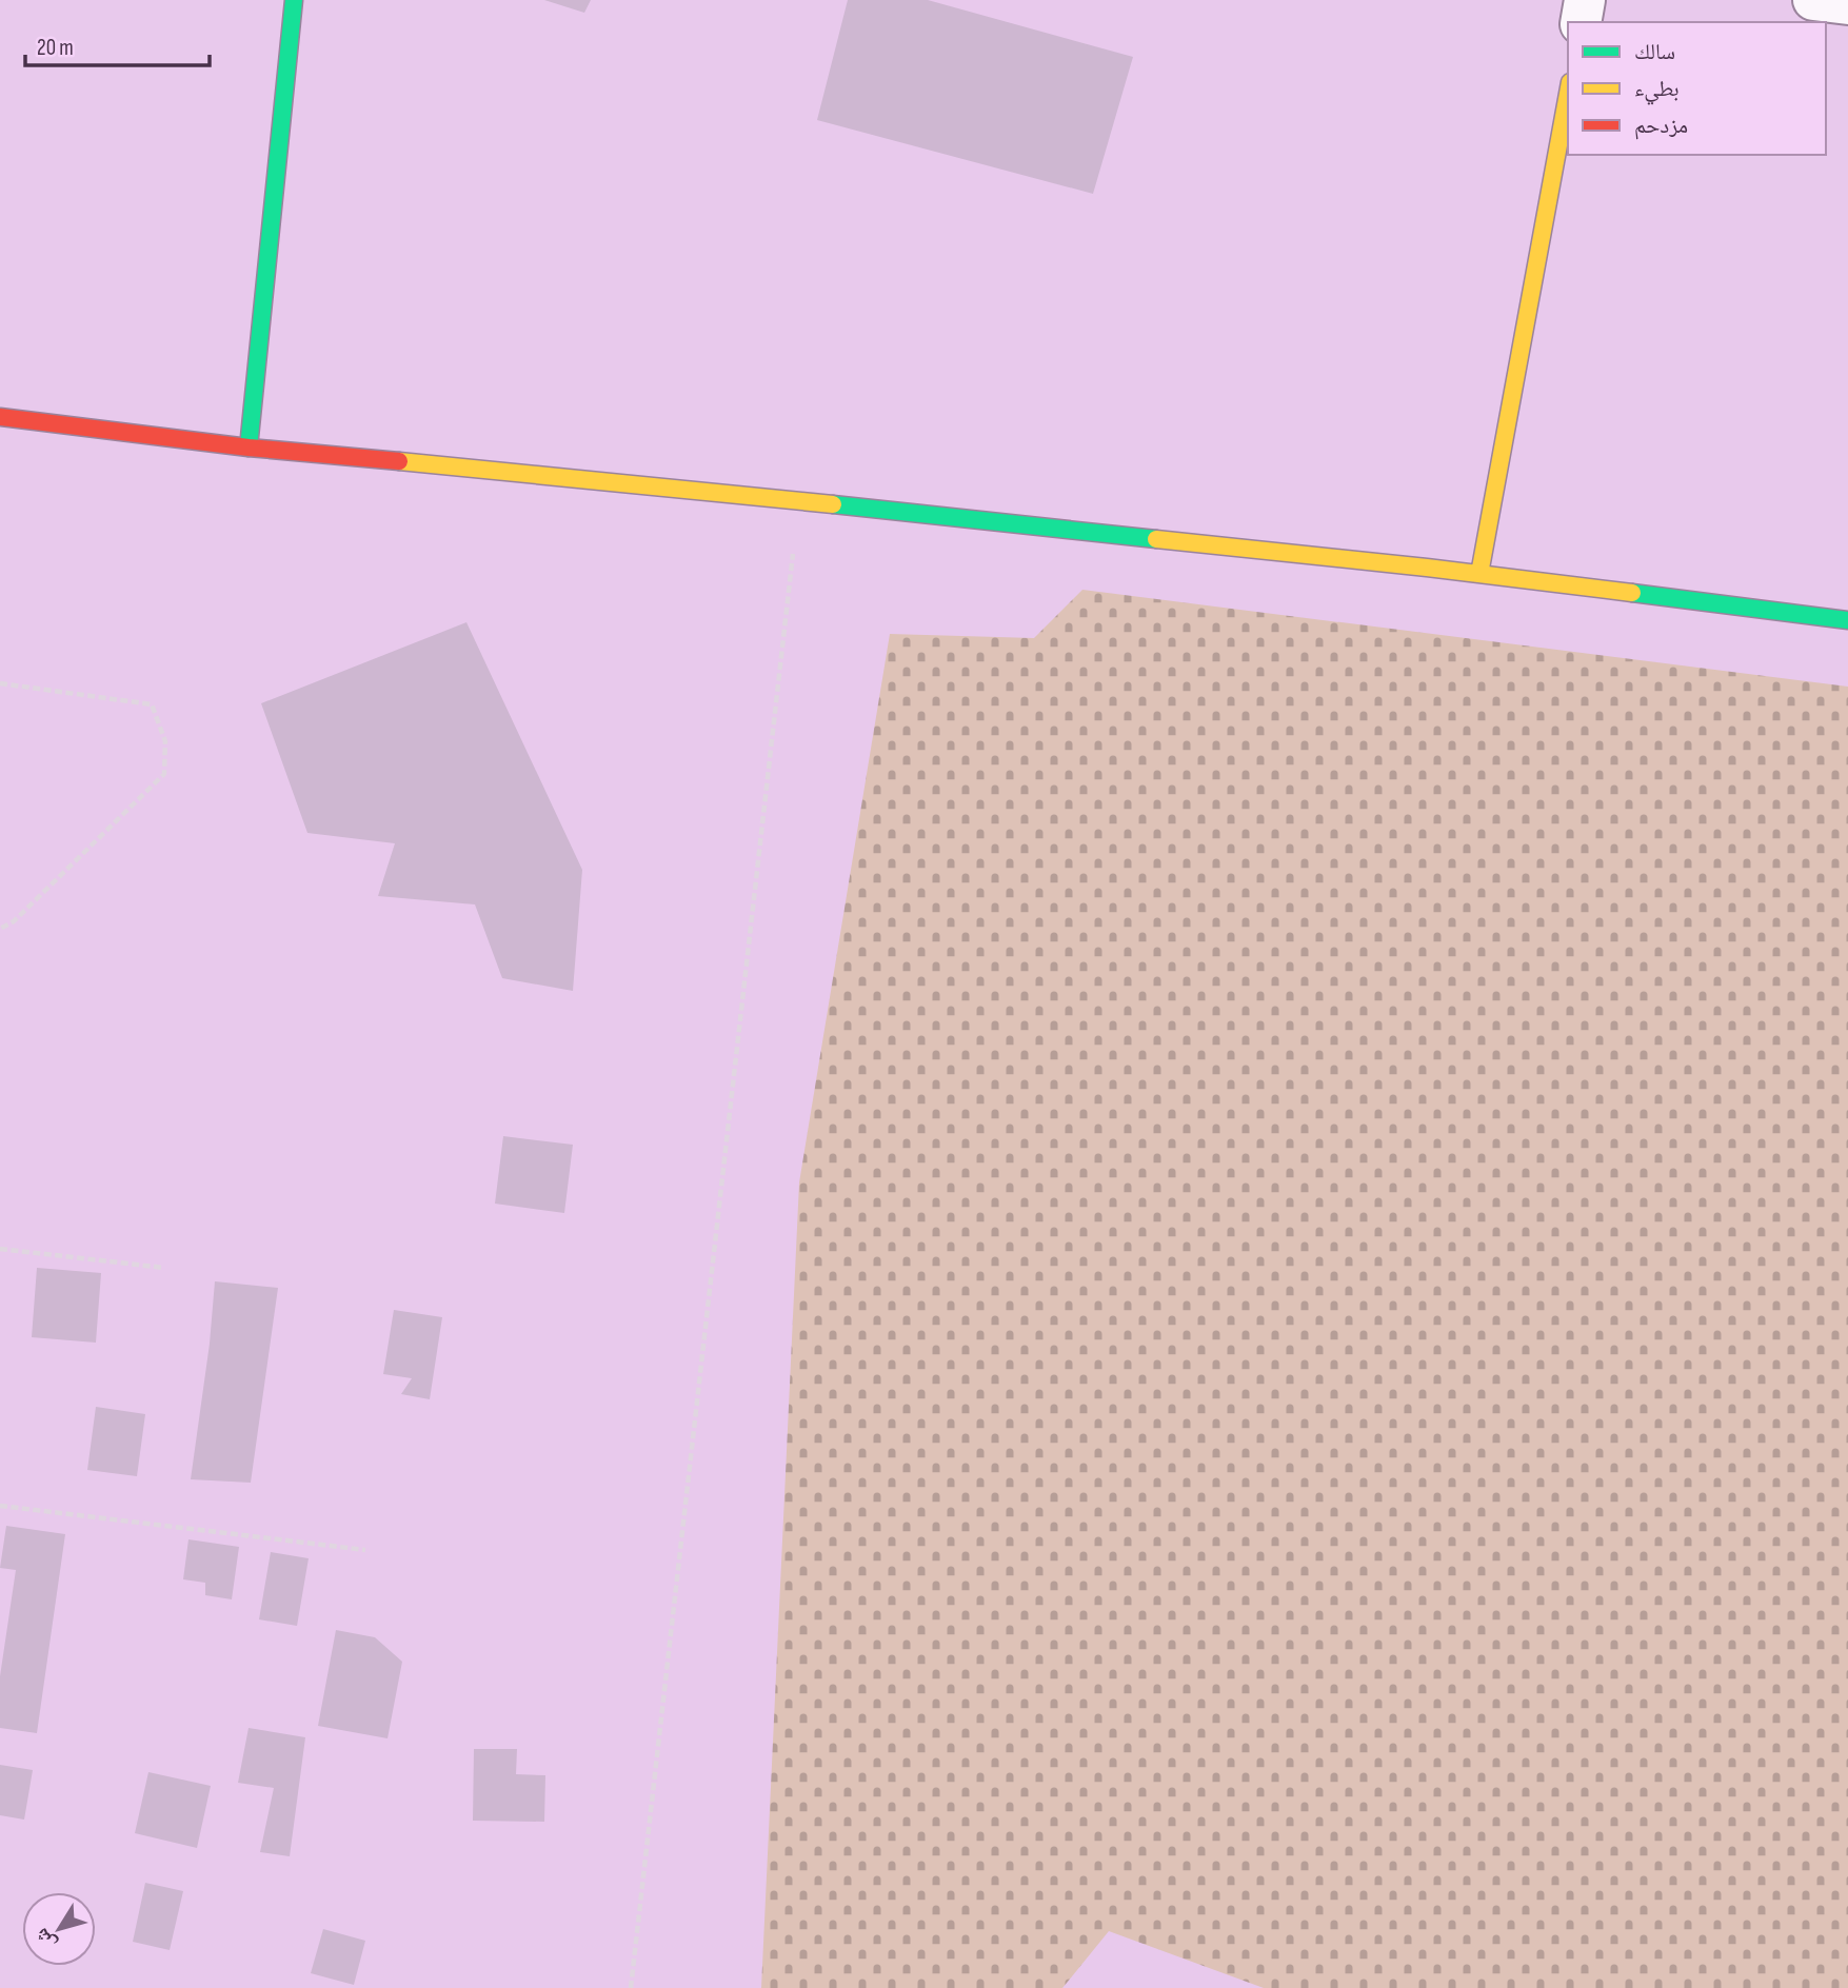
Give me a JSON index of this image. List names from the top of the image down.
{
  "legend": ["سالك", "بطيء", "مزدحم"],
  "scale_bar": "20 m",
  "north": "bottom left"
}
